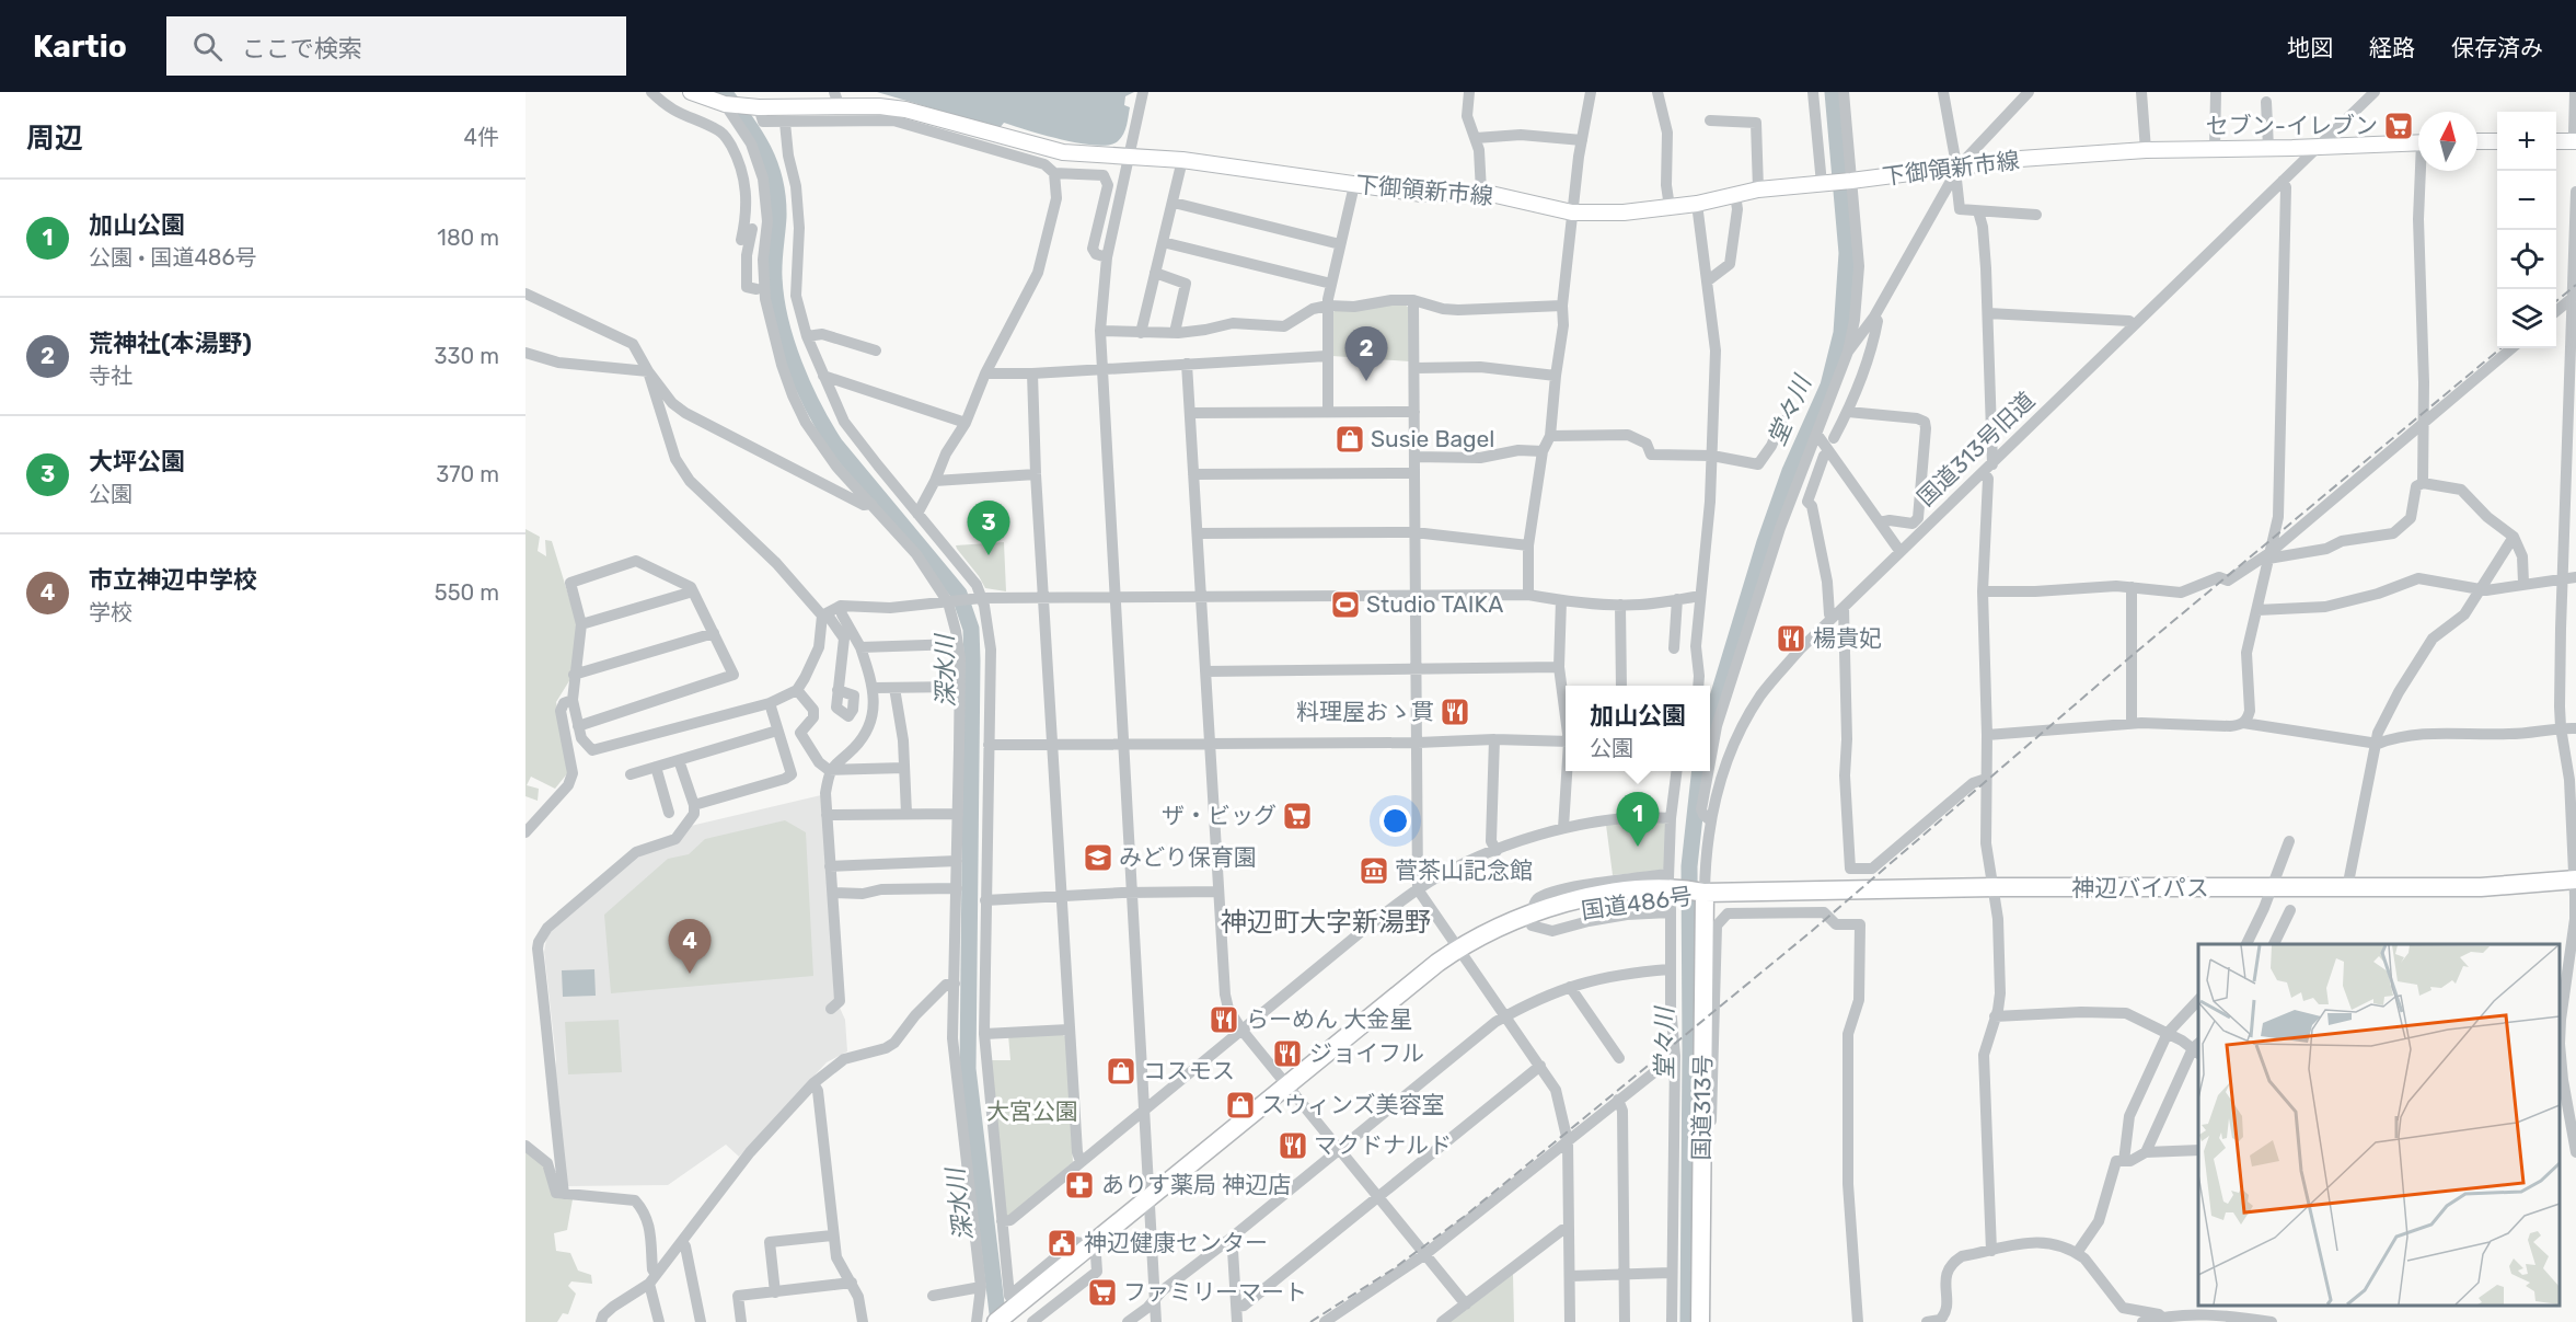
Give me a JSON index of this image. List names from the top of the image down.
{
  "streets": {
    "highway": ["神辺バイパス", "国道486号", "国道313号"],
    "main road": ["下御領新市線"],
    "street": ["国道313号旧道"]
  },
  "crossings": [
    ["下御領新市線", "国道313号旧道"],
    ["国道313号旧道", "神辺バイパス"],
    ["国道313号旧道", "国道486号"],
    ["国道313号旧道", "国道313号"],
    ["神辺バイパス", "国道486号"],
    ["神辺バイパス", "国道313号"],
    ["国道486号", "国道313号"]
  ],
  "districts": ["神辺町大字新湯野"],
  "water": ["堂々川", "深水川"],
  "parks": ["大宮公園"],
  "places": {
    "supermarket": ["セブン-イレブン", "ザ・ビッグ", "ファミリーマート"],
    "shop": ["Susie Bagel", "コスモス", "スウィンズ美容室"],
    "sports": ["Studio TAIKA"],
    "restaurant": [
      "楊貴妃",
      "料理屋おゝ貫",
      "らーめん 大金星",
      "ジョイフル",
      "マクドナルド"
    ],
    "school or university": ["みどり保育園"],
    "museum": ["菅茶山記念館"],
    "pharmacy": ["ありす薬局 神辺店"],
    "public building": ["神辺健康センター"]
  },
  "north": "top",
  "page": {
    "header": "Kartio",
    "search": "ここで検索",
    "nav": ["地図", "経路", "保存済み"],
    "heading": ["周辺", "4件"],
    "map_buttons": ["+", "−"],
    "list": [
      {
        "mark": "1",
        "name": "加山公園",
        "note": "公園 · 国道486号",
        "value": "180 m"
      },
      {
        "mark": "2",
        "name": "荒神社(本湯野)",
        "note": "寺社",
        "value": "330 m"
      },
      {
        "mark": "3",
        "name": "大坪公園",
        "note": "公園",
        "value": "370 m"
      },
      {
        "mark": "4",
        "name": "市立神辺中学校",
        "note": "学校",
        "value": "550 m"
      }
    ],
    "pins": [
      "2",
      "3",
      "1",
      "4"
    ],
    "popup": ["加山公園", "公園"]
  }
}
